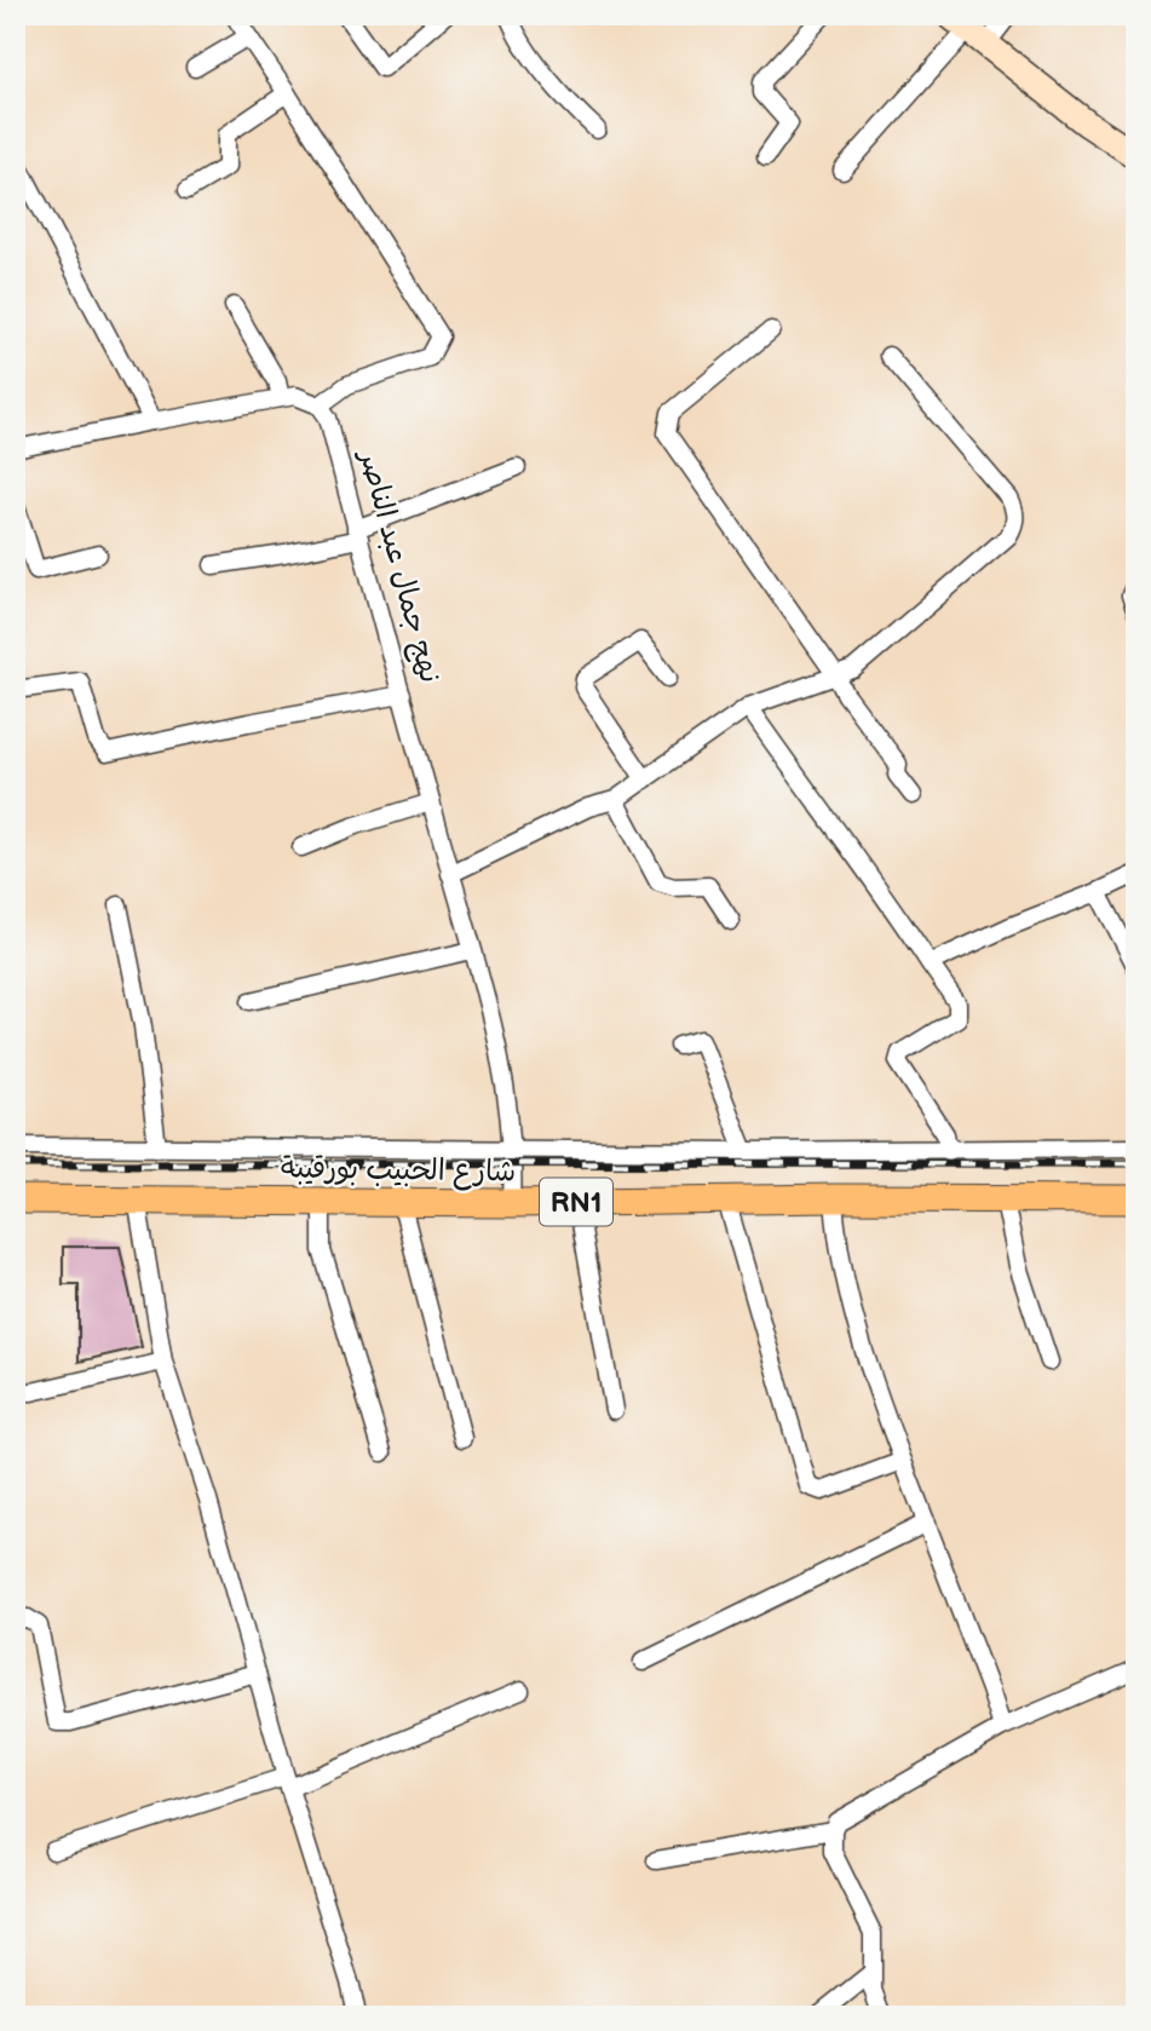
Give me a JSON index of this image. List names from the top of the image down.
{
  "streets": {
    "main road": ["شارع الحبيب بورقيبة", "RN1"],
    "street": ["نهج جمال عبد الناصر"]
  },
  "crossings": [
    ["نهج جمال عبد الناصر", "شارع الحبيب بورقيبة"]
  ]
}
